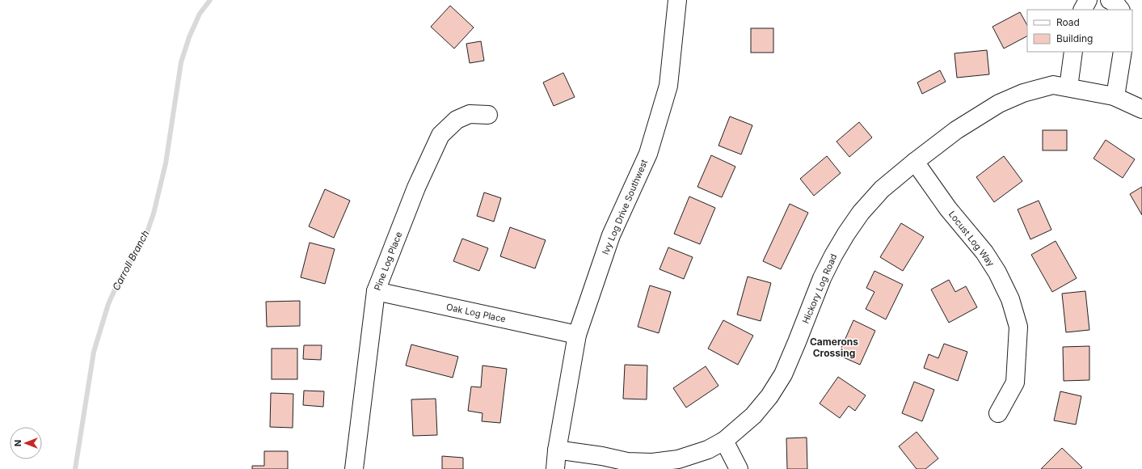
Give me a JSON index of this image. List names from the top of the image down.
{
  "streets": {
    "street": [
      "Ivy Log Drive Southwest",
      "Locust Log Way",
      "Pine Log Place",
      "Hickory Log Road",
      "Oak Log Place"
    ]
  },
  "crossings": [
    ["Ivy Log Drive Southwest", "Hickory Log Road"],
    ["Ivy Log Drive Southwest", "Oak Log Place"],
    ["Locust Log Way", "Hickory Log Road"],
    ["Pine Log Place", "Oak Log Place"]
  ],
  "districts": ["Camerons Crossing"],
  "water": ["Carroll Branch"],
  "legend": ["Road", "Building"],
  "north": "left"
}
